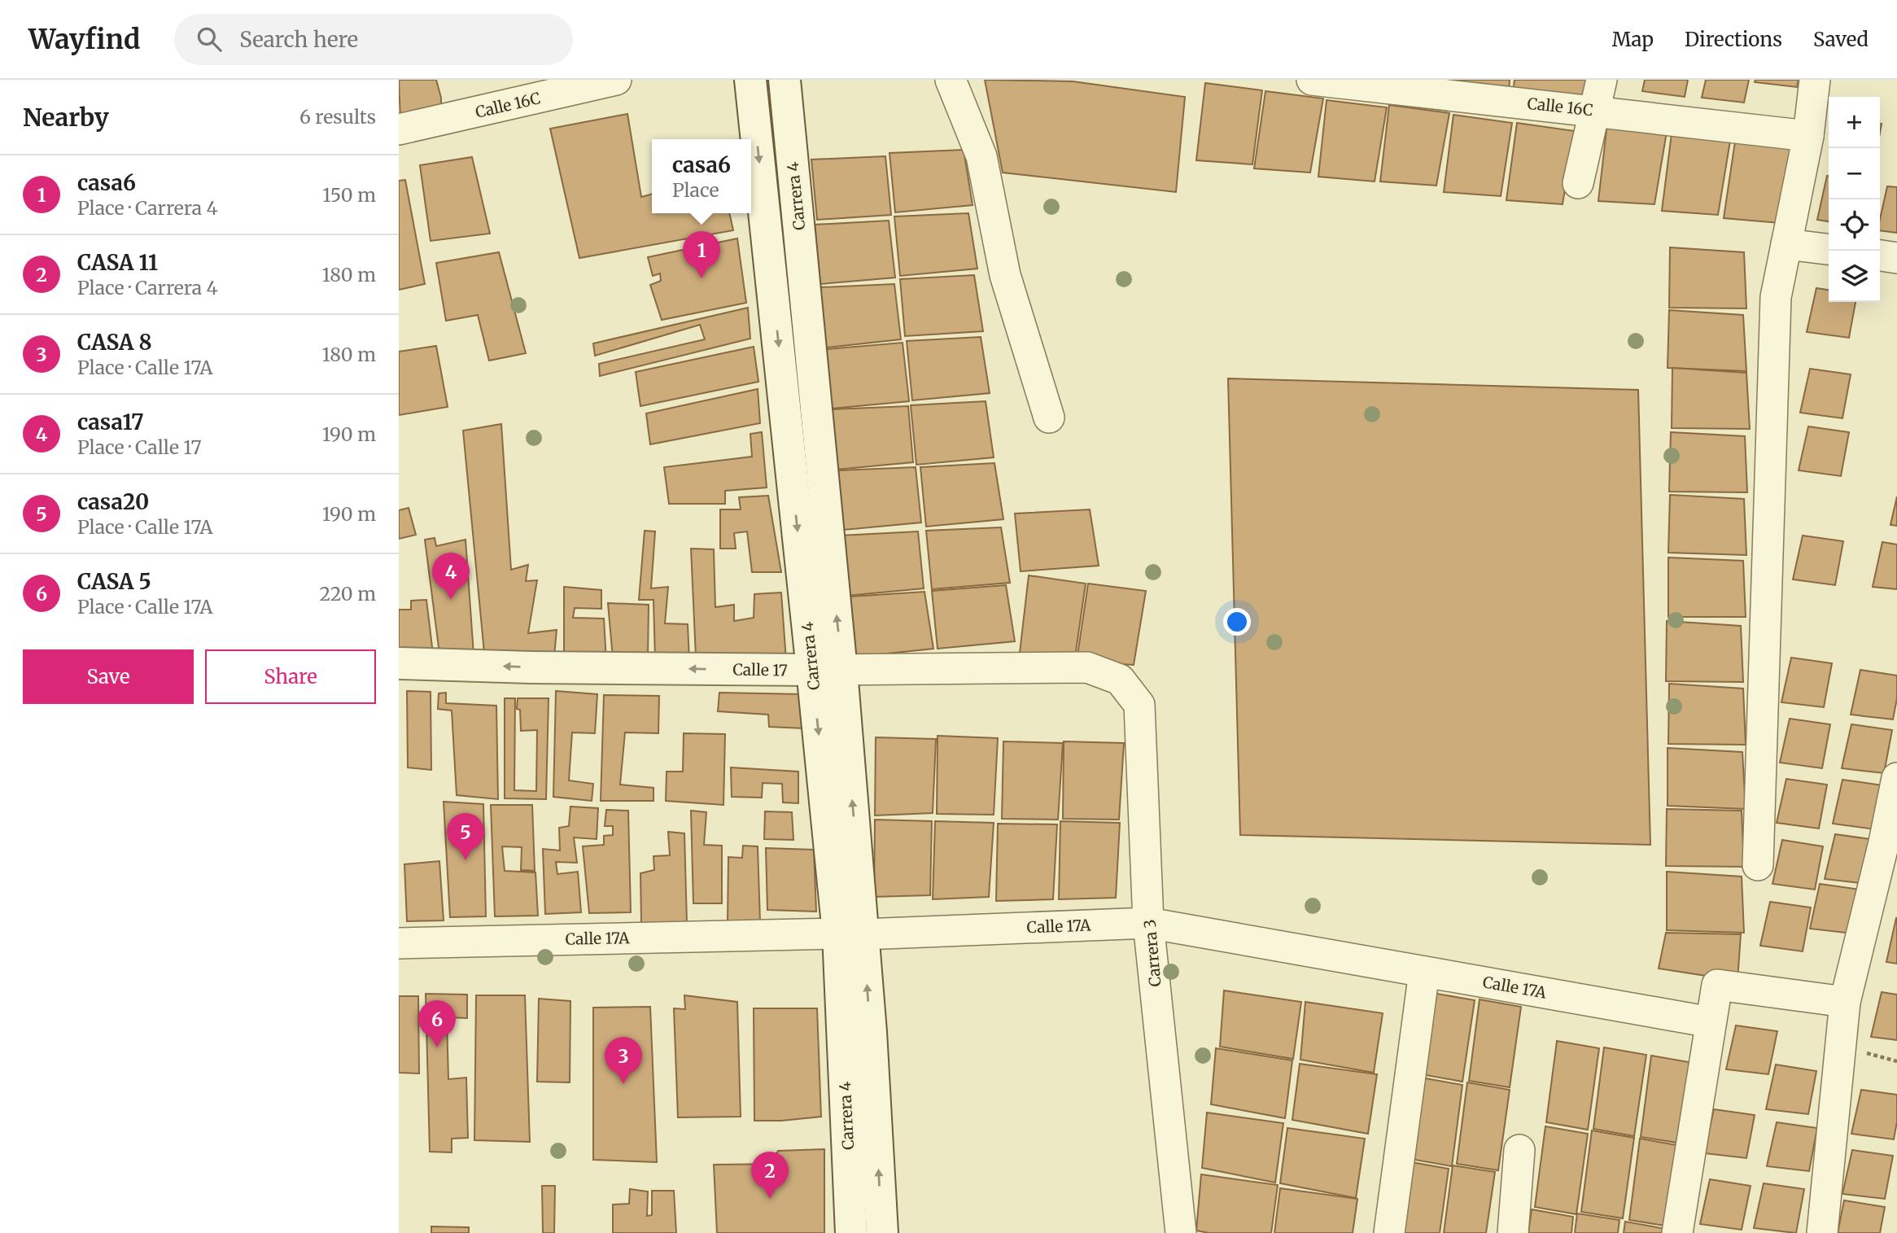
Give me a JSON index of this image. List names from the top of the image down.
{
  "streets": {
    "main road": ["Carrera 4", "Calle 17"],
    "street": ["Calle 16C", "Calle 17A", "Carrera 3"]
  },
  "crossings": [
    ["Carrera 4", "Calle 17"],
    ["Carrera 4", "Calle 17A"],
    ["Calle 17", "Carrera 3"],
    ["Calle 17A", "Carrera 3"]
  ],
  "one_way": ["Calle 17"],
  "page": {
    "header": "Wayfind",
    "search": "Search here",
    "nav": ["Map", "Directions", "Saved"],
    "heading": ["Nearby", "6 results"],
    "map_buttons": ["+", "−"],
    "popup": ["casa6", "Place"],
    "list": [
      {
        "mark": "1",
        "name": "casa6",
        "note": "Place · Carrera 4",
        "value": "150 m"
      },
      {
        "mark": "2",
        "name": "CASA 11",
        "note": "Place · Carrera 4",
        "value": "180 m"
      },
      {
        "mark": "3",
        "name": "CASA 8",
        "note": "Place · Calle 17A",
        "value": "180 m"
      },
      {
        "mark": "4",
        "name": "casa17",
        "note": "Place · Calle 17",
        "value": "190 m"
      },
      {
        "mark": "5",
        "name": "casa20",
        "note": "Place · Calle 17A",
        "value": "190 m"
      },
      {
        "mark": "6",
        "name": "CASA 5",
        "note": "Place · Calle 17A",
        "value": "220 m"
      }
    ],
    "pins": [
      "1",
      "4",
      "5",
      "6",
      "3",
      "2"
    ],
    "buttons": ["Save", "Share"]
  }
}
